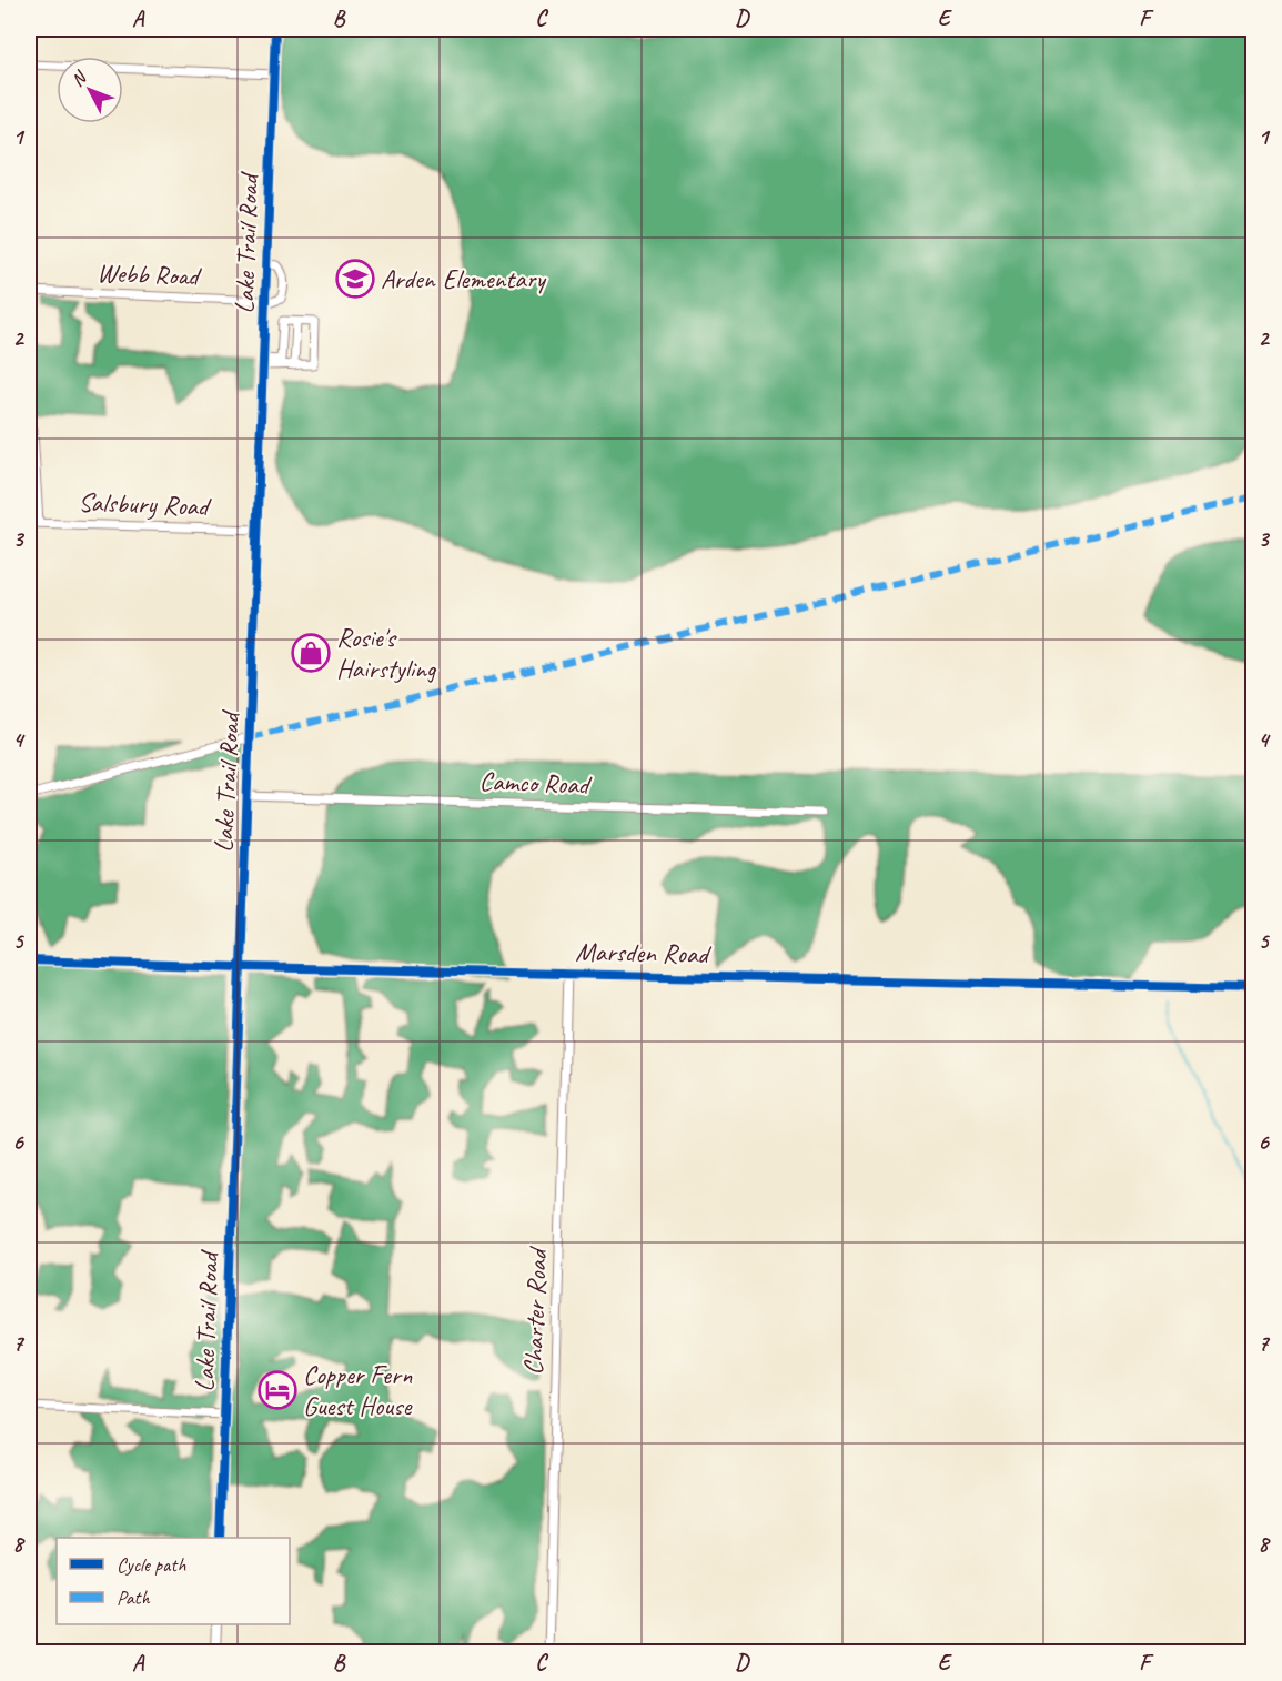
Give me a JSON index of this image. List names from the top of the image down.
{
  "streets": {
    "street": [
      "Lake Trail Road",
      "Webb Road",
      "Salsbury Road",
      "Camco Road",
      "Marsden Road",
      "Charter Road"
    ]
  },
  "crossings": [
    ["Lake Trail Road", "Webb Road"],
    ["Lake Trail Road", "Salsbury Road"],
    ["Lake Trail Road", "Camco Road"],
    ["Lake Trail Road", "Marsden Road"],
    ["Marsden Road", "Charter Road"]
  ],
  "places": {
    "school or university": ["Arden Elementary"],
    "shop": ["Rosie's Hairstyling"],
    "hotel": ["Copper Fern Guest House"]
  },
  "legend": ["Cycle path", "Path"],
  "north": "top left",
  "grid": {
    "columns": [
      "A",
      "B",
      "C",
      "D",
      "E",
      "F"
    ],
    "rows": [
      "1",
      "2",
      "3",
      "4",
      "5",
      "6",
      "7",
      "8"
    ]
  }
}
